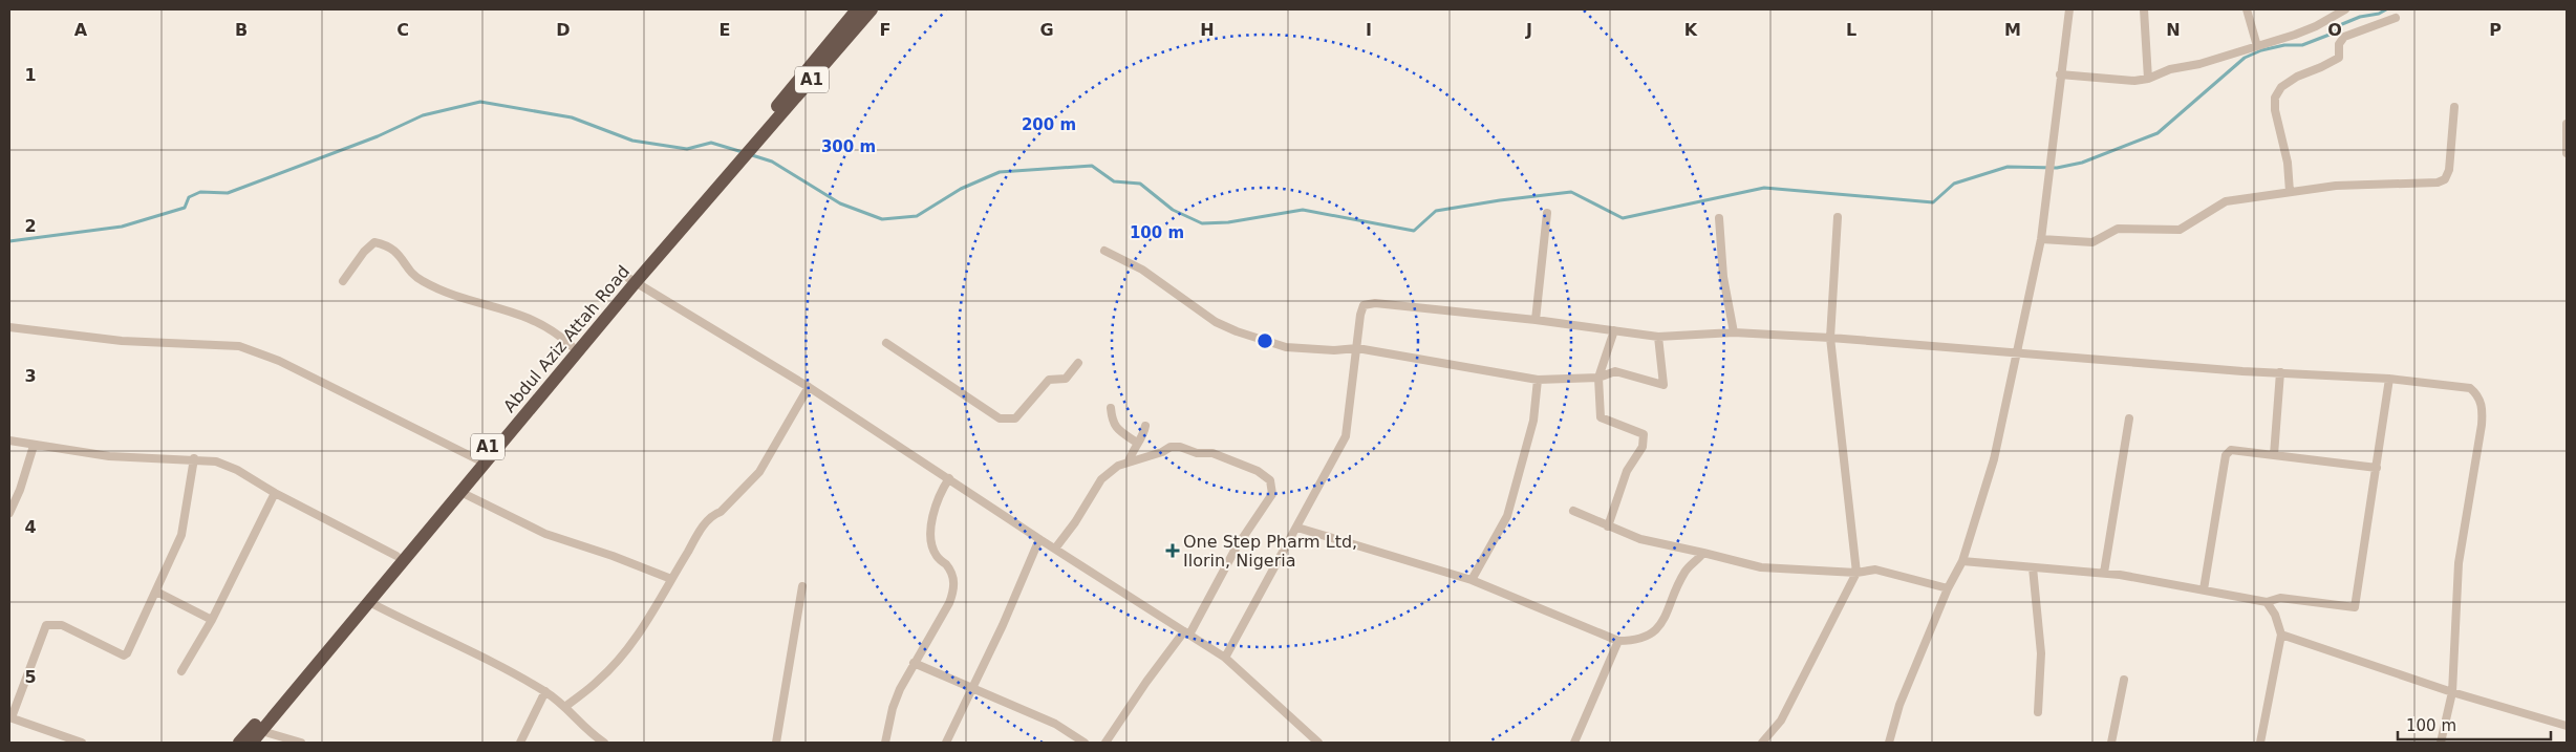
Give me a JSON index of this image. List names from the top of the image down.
{
  "streets": {
    "highway": ["A1", "Abdul Aziz Attah Road"]
  },
  "places": {
    "health": ["One Step Pharm Ltd, Ilorin, Nigeria"]
  },
  "scale_bar": "100 m",
  "grid": {
    "columns": [
      "A",
      "B",
      "C",
      "D",
      "E",
      "F",
      "G",
      "H",
      "I",
      "J",
      "K",
      "L",
      "M",
      "N",
      "O",
      "P"
    ],
    "rows": [
      "1",
      "2",
      "3",
      "4",
      "5"
    ]
  },
  "rings": ["200 m", "300 m", "100 m"]
}
